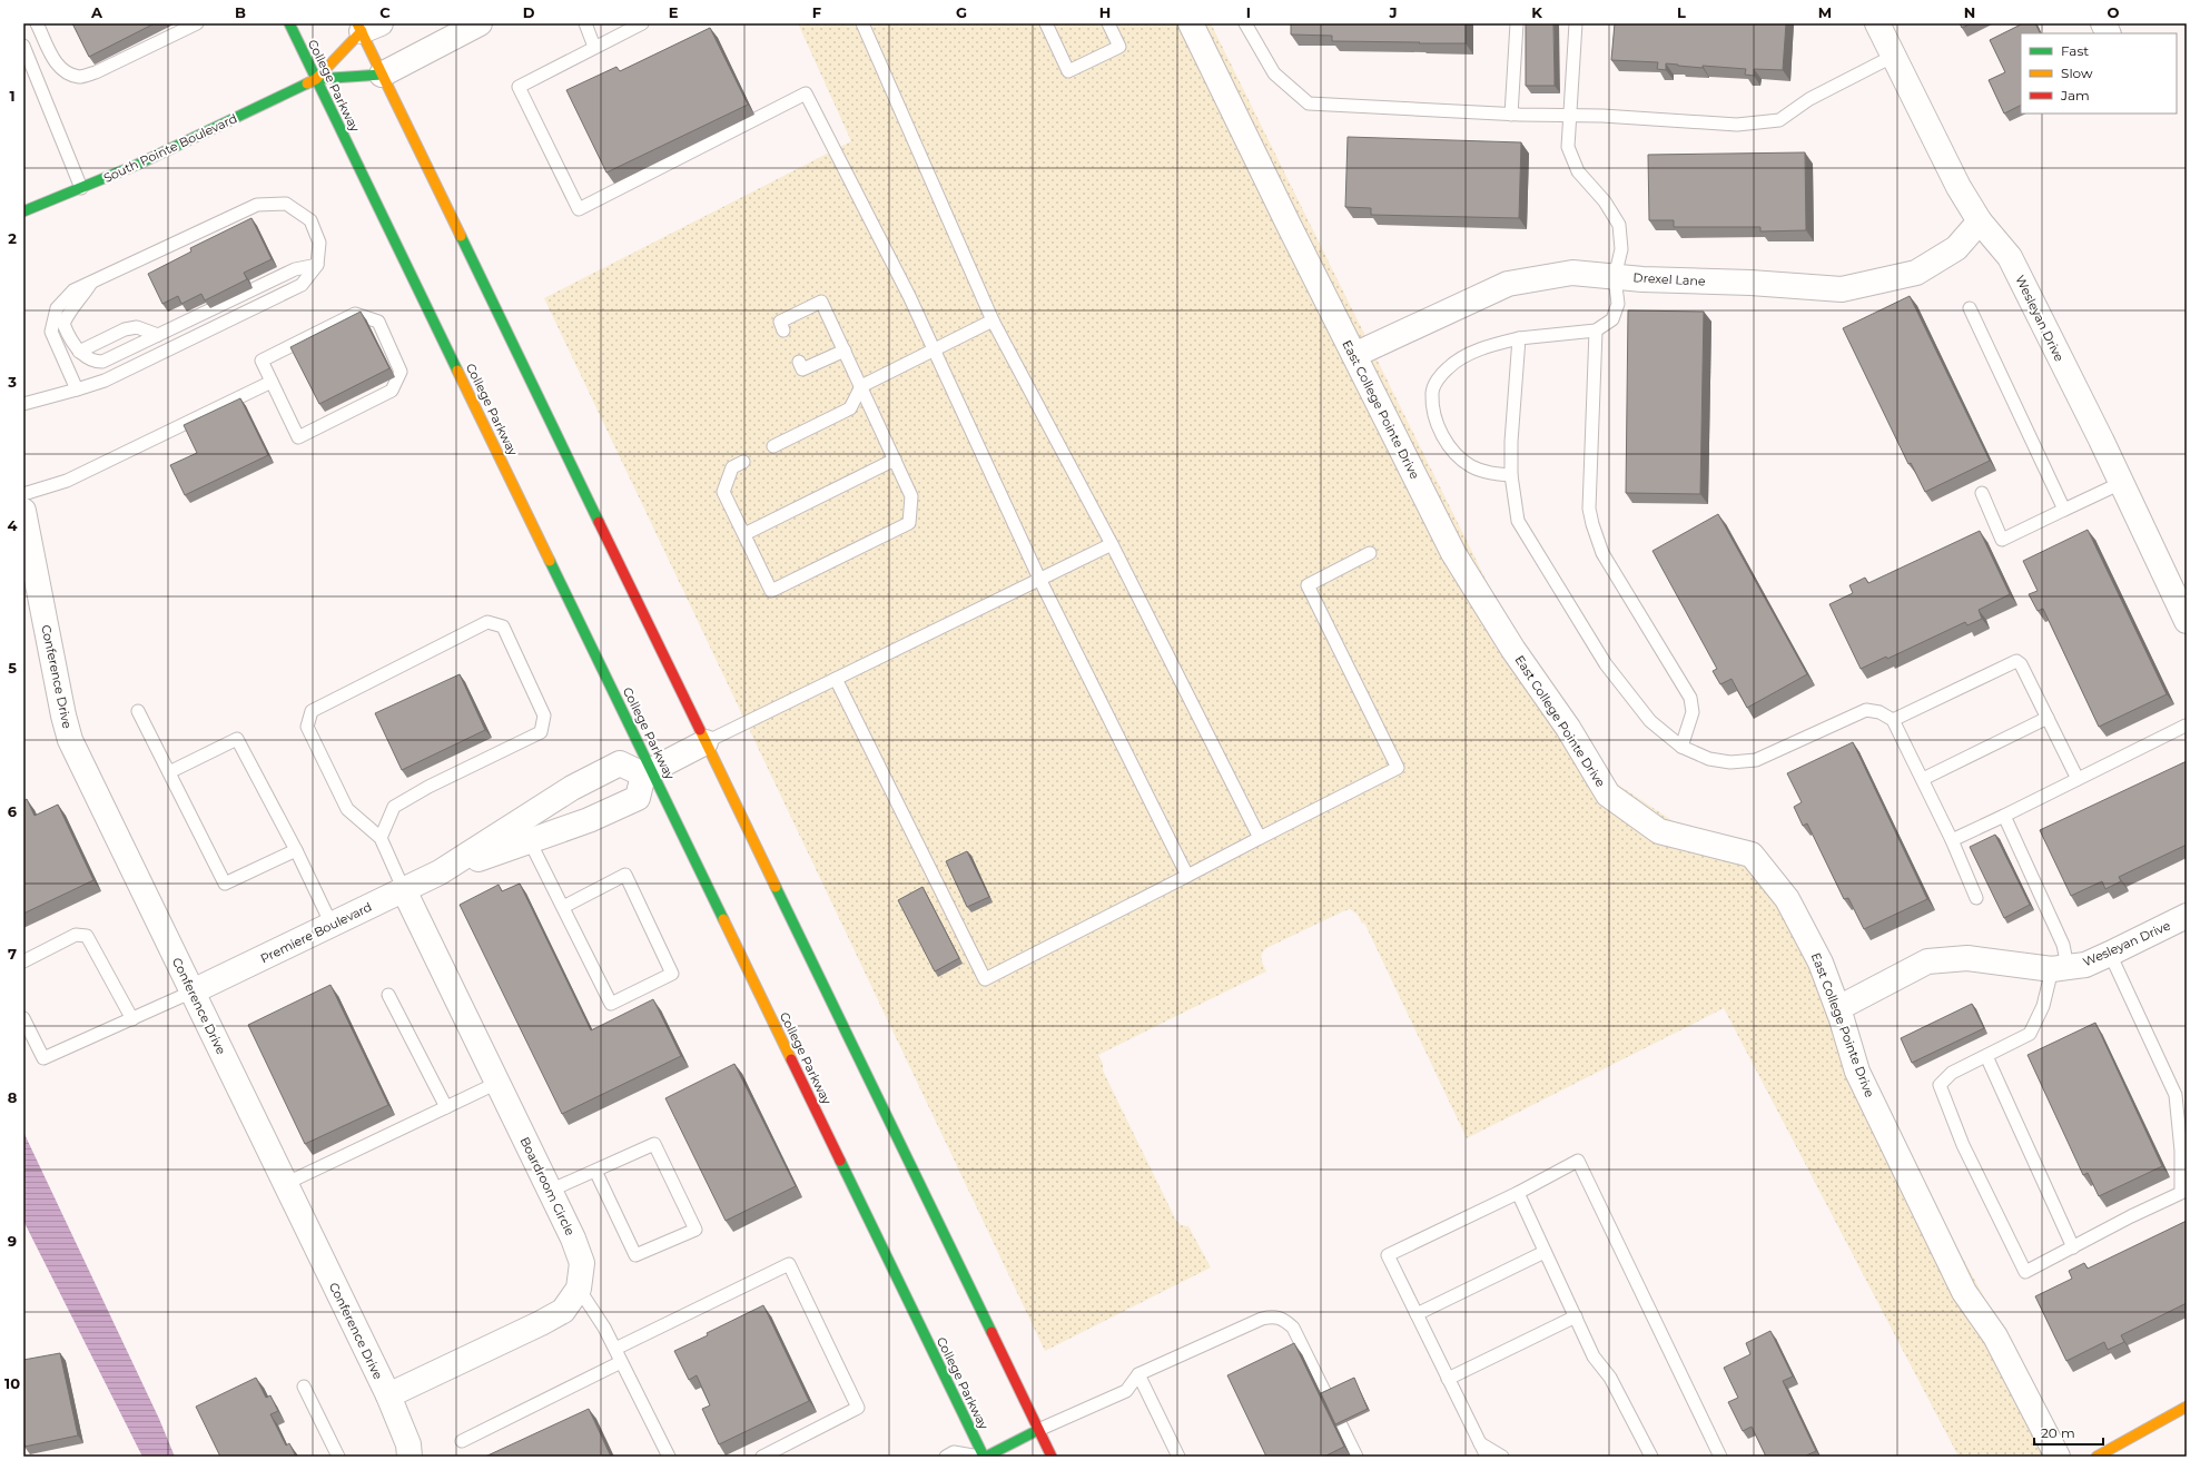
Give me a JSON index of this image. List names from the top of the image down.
{
  "streets": {
    "main road": ["College Parkway", "South Pointe Boulevard"],
    "street": [
      "Drexel Lane",
      "Wesleyan Drive",
      "East College Pointe Drive",
      "Conference Drive",
      "Premiere Boulevard",
      "Boardroom Circle"
    ]
  },
  "crossings": [
    ["College Parkway", "South Pointe Boulevard"],
    ["College Parkway", "Premiere Boulevard"],
    ["Drexel Lane", "Wesleyan Drive"],
    ["Drexel Lane", "East College Pointe Drive"],
    ["Wesleyan Drive", "East College Pointe Drive"],
    ["Conference Drive", "Premiere Boulevard"],
    ["Premiere Boulevard", "Boardroom Circle"]
  ],
  "legend": ["Fast", "Slow", "Jam"],
  "scale_bar": "20 m",
  "grid": {
    "columns": [
      "A",
      "B",
      "C",
      "D",
      "E",
      "F",
      "G",
      "H",
      "I",
      "J",
      "K",
      "L",
      "M",
      "N",
      "O"
    ],
    "rows": [
      "1",
      "2",
      "3",
      "4",
      "5",
      "6",
      "7",
      "8",
      "9",
      "10"
    ]
  }
}
